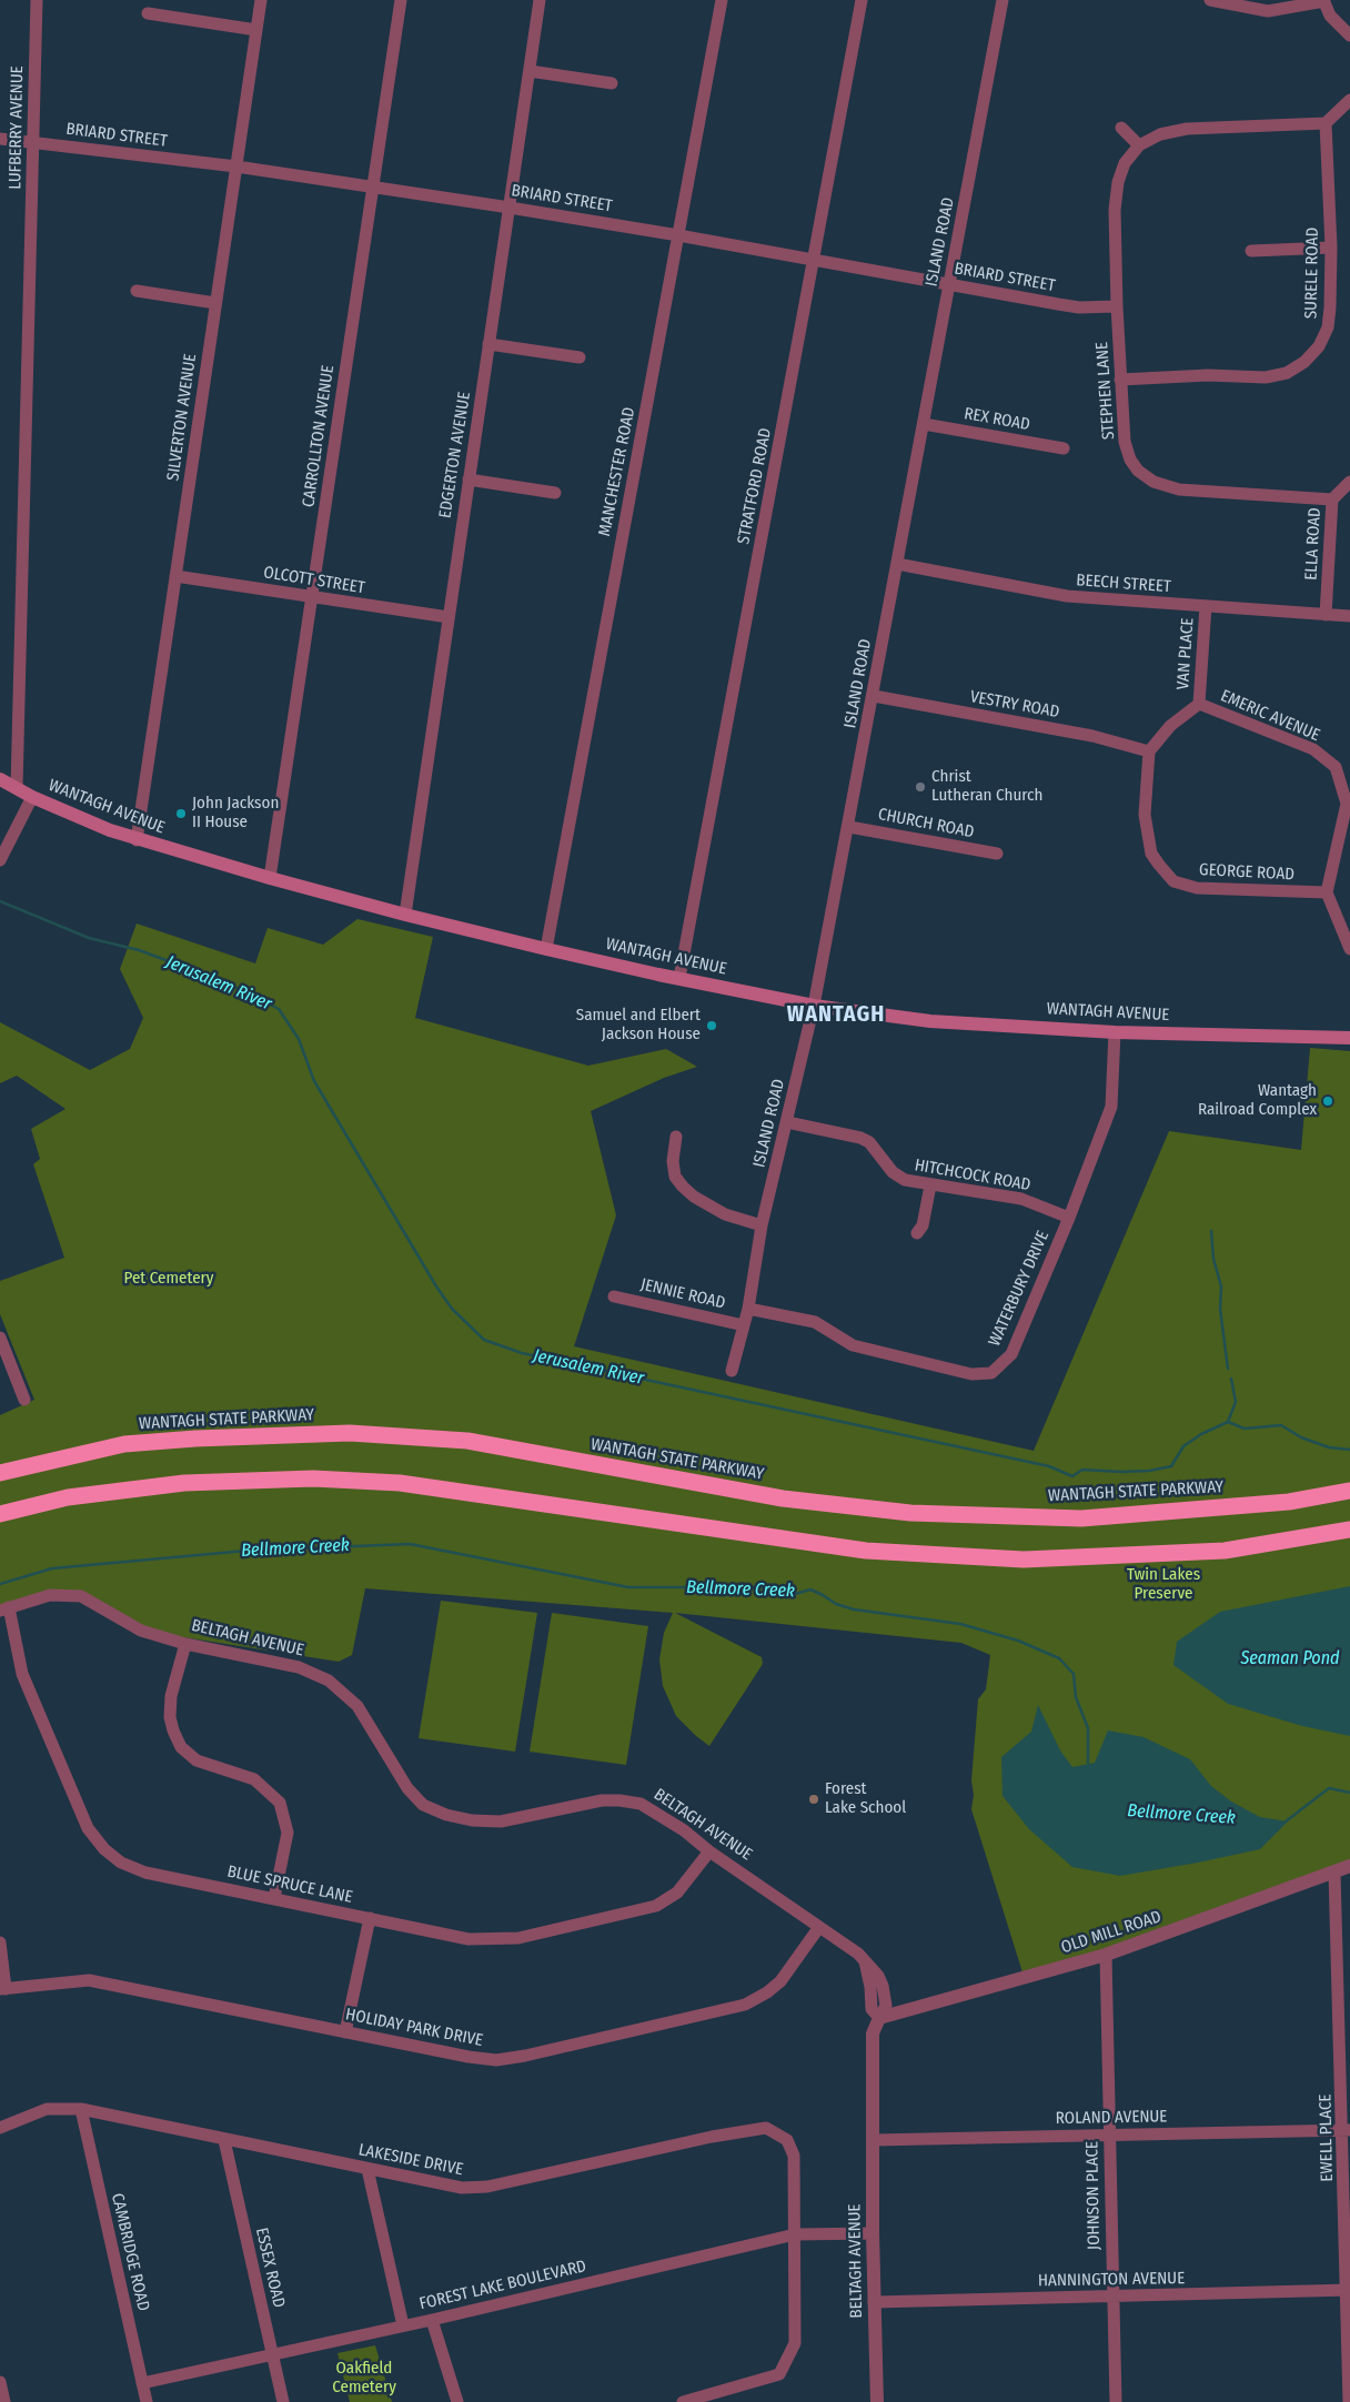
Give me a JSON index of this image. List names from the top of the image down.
{
  "streets": {
    "highway": ["WANTAGH STATE PARKWAY"],
    "main road": ["WANTAGH AVENUE"],
    "street": [
      "LUFBERRY AVENUE",
      "BRIARD STREET",
      "ISLAND ROAD",
      "SURELE ROAD",
      "STEPHEN LANE",
      "SILVERTON AVENUE",
      "REX ROAD",
      "CARROLLTON AVENUE",
      "EDGERTON AVENUE",
      "MANCHESTER ROAD",
      "STRATFORD ROAD",
      "ELLA ROAD",
      "OLCOTT STREET",
      "BEECH STREET",
      "VAN PLACE",
      "VESTRY ROAD",
      "EMERIC AVENUE",
      "CHURCH ROAD",
      "GEORGE ROAD",
      "HITCHCOCK ROAD",
      "WATERBURY DRIVE",
      "JENNIE ROAD",
      "BELTAGH AVENUE",
      "BLUE SPRUCE LANE",
      "OLD MILL ROAD",
      "HOLIDAY PARK DRIVE",
      "ROLAND AVENUE",
      "EWELL PLACE",
      "LAKESIDE DRIVE",
      "JOHNSON PLACE",
      "CAMBRIDGE ROAD",
      "ESSEX ROAD",
      "HANNINGTON AVENUE",
      "FOREST LAKE BOULEVARD"
    ]
  },
  "crossings": [
    ["LUFBERRY AVENUE", "BRIARD STREET"],
    ["LUFBERRY AVENUE", "WANTAGH AVENUE"],
    ["BRIARD STREET", "ISLAND ROAD"],
    ["BRIARD STREET", "STEPHEN LANE"],
    ["BRIARD STREET", "SILVERTON AVENUE"],
    ["BRIARD STREET", "CARROLLTON AVENUE"],
    ["BRIARD STREET", "EDGERTON AVENUE"],
    ["BRIARD STREET", "MANCHESTER ROAD"],
    ["BRIARD STREET", "STRATFORD ROAD"],
    ["ISLAND ROAD", "REX ROAD"],
    ["ISLAND ROAD", "BEECH STREET"],
    ["ISLAND ROAD", "VESTRY ROAD"],
    ["ISLAND ROAD", "WANTAGH AVENUE"],
    ["ISLAND ROAD", "CHURCH ROAD"],
    ["ISLAND ROAD", "HITCHCOCK ROAD"],
    ["ISLAND ROAD", "WATERBURY DRIVE"],
    ["ISLAND ROAD", "JENNIE ROAD"],
    ["SURELE ROAD", "STEPHEN LANE"],
    ["STEPHEN LANE", "ELLA ROAD"],
    ["SILVERTON AVENUE", "OLCOTT STREET"],
    ["SILVERTON AVENUE", "WANTAGH AVENUE"],
    ["CARROLLTON AVENUE", "OLCOTT STREET"],
    ["CARROLLTON AVENUE", "WANTAGH AVENUE"],
    ["EDGERTON AVENUE", "OLCOTT STREET"],
    ["EDGERTON AVENUE", "WANTAGH AVENUE"],
    ["MANCHESTER ROAD", "WANTAGH AVENUE"],
    ["STRATFORD ROAD", "WANTAGH AVENUE"],
    ["ELLA ROAD", "BEECH STREET"],
    ["BEECH STREET", "VAN PLACE"],
    ["VAN PLACE", "EMERIC AVENUE"],
    ["VESTRY ROAD", "GEORGE ROAD"],
    ["EMERIC AVENUE", "GEORGE ROAD"],
    ["WANTAGH AVENUE", "WATERBURY DRIVE"],
    ["HITCHCOCK ROAD", "WATERBURY DRIVE"],
    ["BELTAGH AVENUE", "BLUE SPRUCE LANE"],
    ["BELTAGH AVENUE", "OLD MILL ROAD"],
    ["BELTAGH AVENUE", "HOLIDAY PARK DRIVE"],
    ["BELTAGH AVENUE", "ROLAND AVENUE"],
    ["BELTAGH AVENUE", "HANNINGTON AVENUE"],
    ["BELTAGH AVENUE", "FOREST LAKE BOULEVARD"],
    ["OLD MILL ROAD", "EWELL PLACE"],
    ["OLD MILL ROAD", "JOHNSON PLACE"],
    ["ROLAND AVENUE", "EWELL PLACE"],
    ["ROLAND AVENUE", "JOHNSON PLACE"],
    ["EWELL PLACE", "HANNINGTON AVENUE"],
    ["LAKESIDE DRIVE", "CAMBRIDGE ROAD"],
    ["LAKESIDE DRIVE", "ESSEX ROAD"],
    ["LAKESIDE DRIVE", "FOREST LAKE BOULEVARD"],
    ["JOHNSON PLACE", "HANNINGTON AVENUE"],
    ["CAMBRIDGE ROAD", "FOREST LAKE BOULEVARD"],
    ["ESSEX ROAD", "FOREST LAKE BOULEVARD"]
  ],
  "districts": ["WANTAGH"],
  "water": ["Jerusalem River", "Bellmore Creek", "Seaman Pond"],
  "parks": ["Pet Cemetery", "Twin Lakes Preserve", "Oakfield Cemetery"],
  "places": [
    "Christ Lutheran Church",
    "John Jackson II House",
    "Samuel and Elbert Jackson House",
    "Wantagh Railroad Complex",
    "Forest Lake School"
  ]
}
